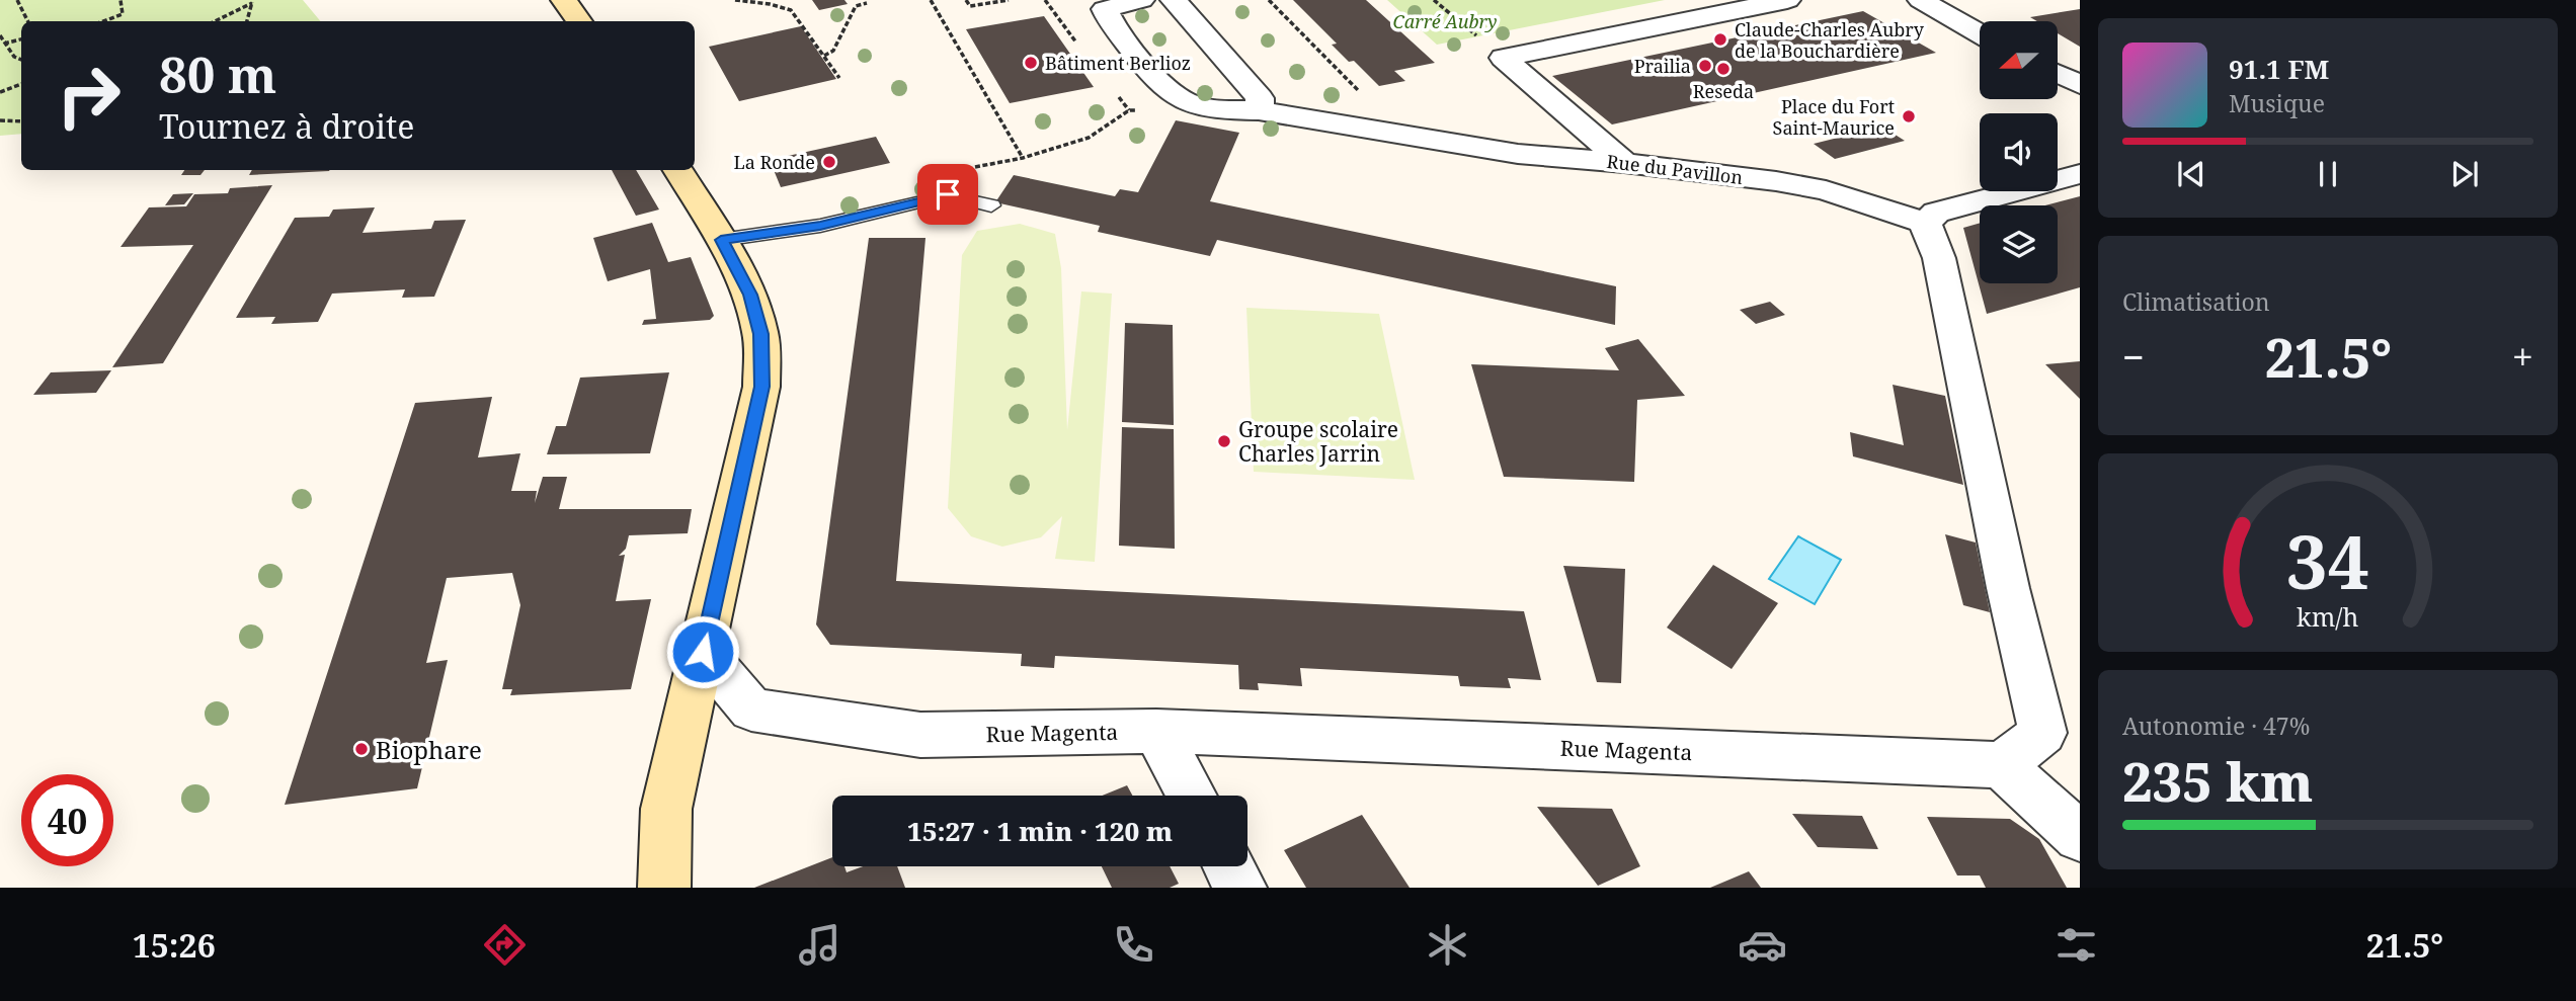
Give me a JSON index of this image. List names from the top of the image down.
{
  "streets": {
    "street": ["Rue du Pavillon", "Rue Magenta"]
  },
  "parks": ["Carré Aubry"],
  "places": [
    "Claude-Charles Aubry de la Bouchardière",
    "Bâtiment Berlioz",
    "Prailia",
    "Reseda",
    "Place du Fort Saint-Maurice",
    "La Ronde",
    "Groupe scolaire Charles Jarrin",
    "Biophare"
  ],
  "north": "left",
  "page": {
    "turn": ["80 m", "Tournez à droite"],
    "song": ["91.1 FM", "Musique"],
    "tile": [
      "Climatisation",
      ["Autonomie · 47%", "235 km"]
    ],
    "heat": ["−", "21.5°", "+"],
    "limit": "40",
    "trip": "15:27 · 1 min · 120 m",
    "tabs": ["15:26", "21.5°"],
    "gauge": ["34", "km/h"]
  }
}
